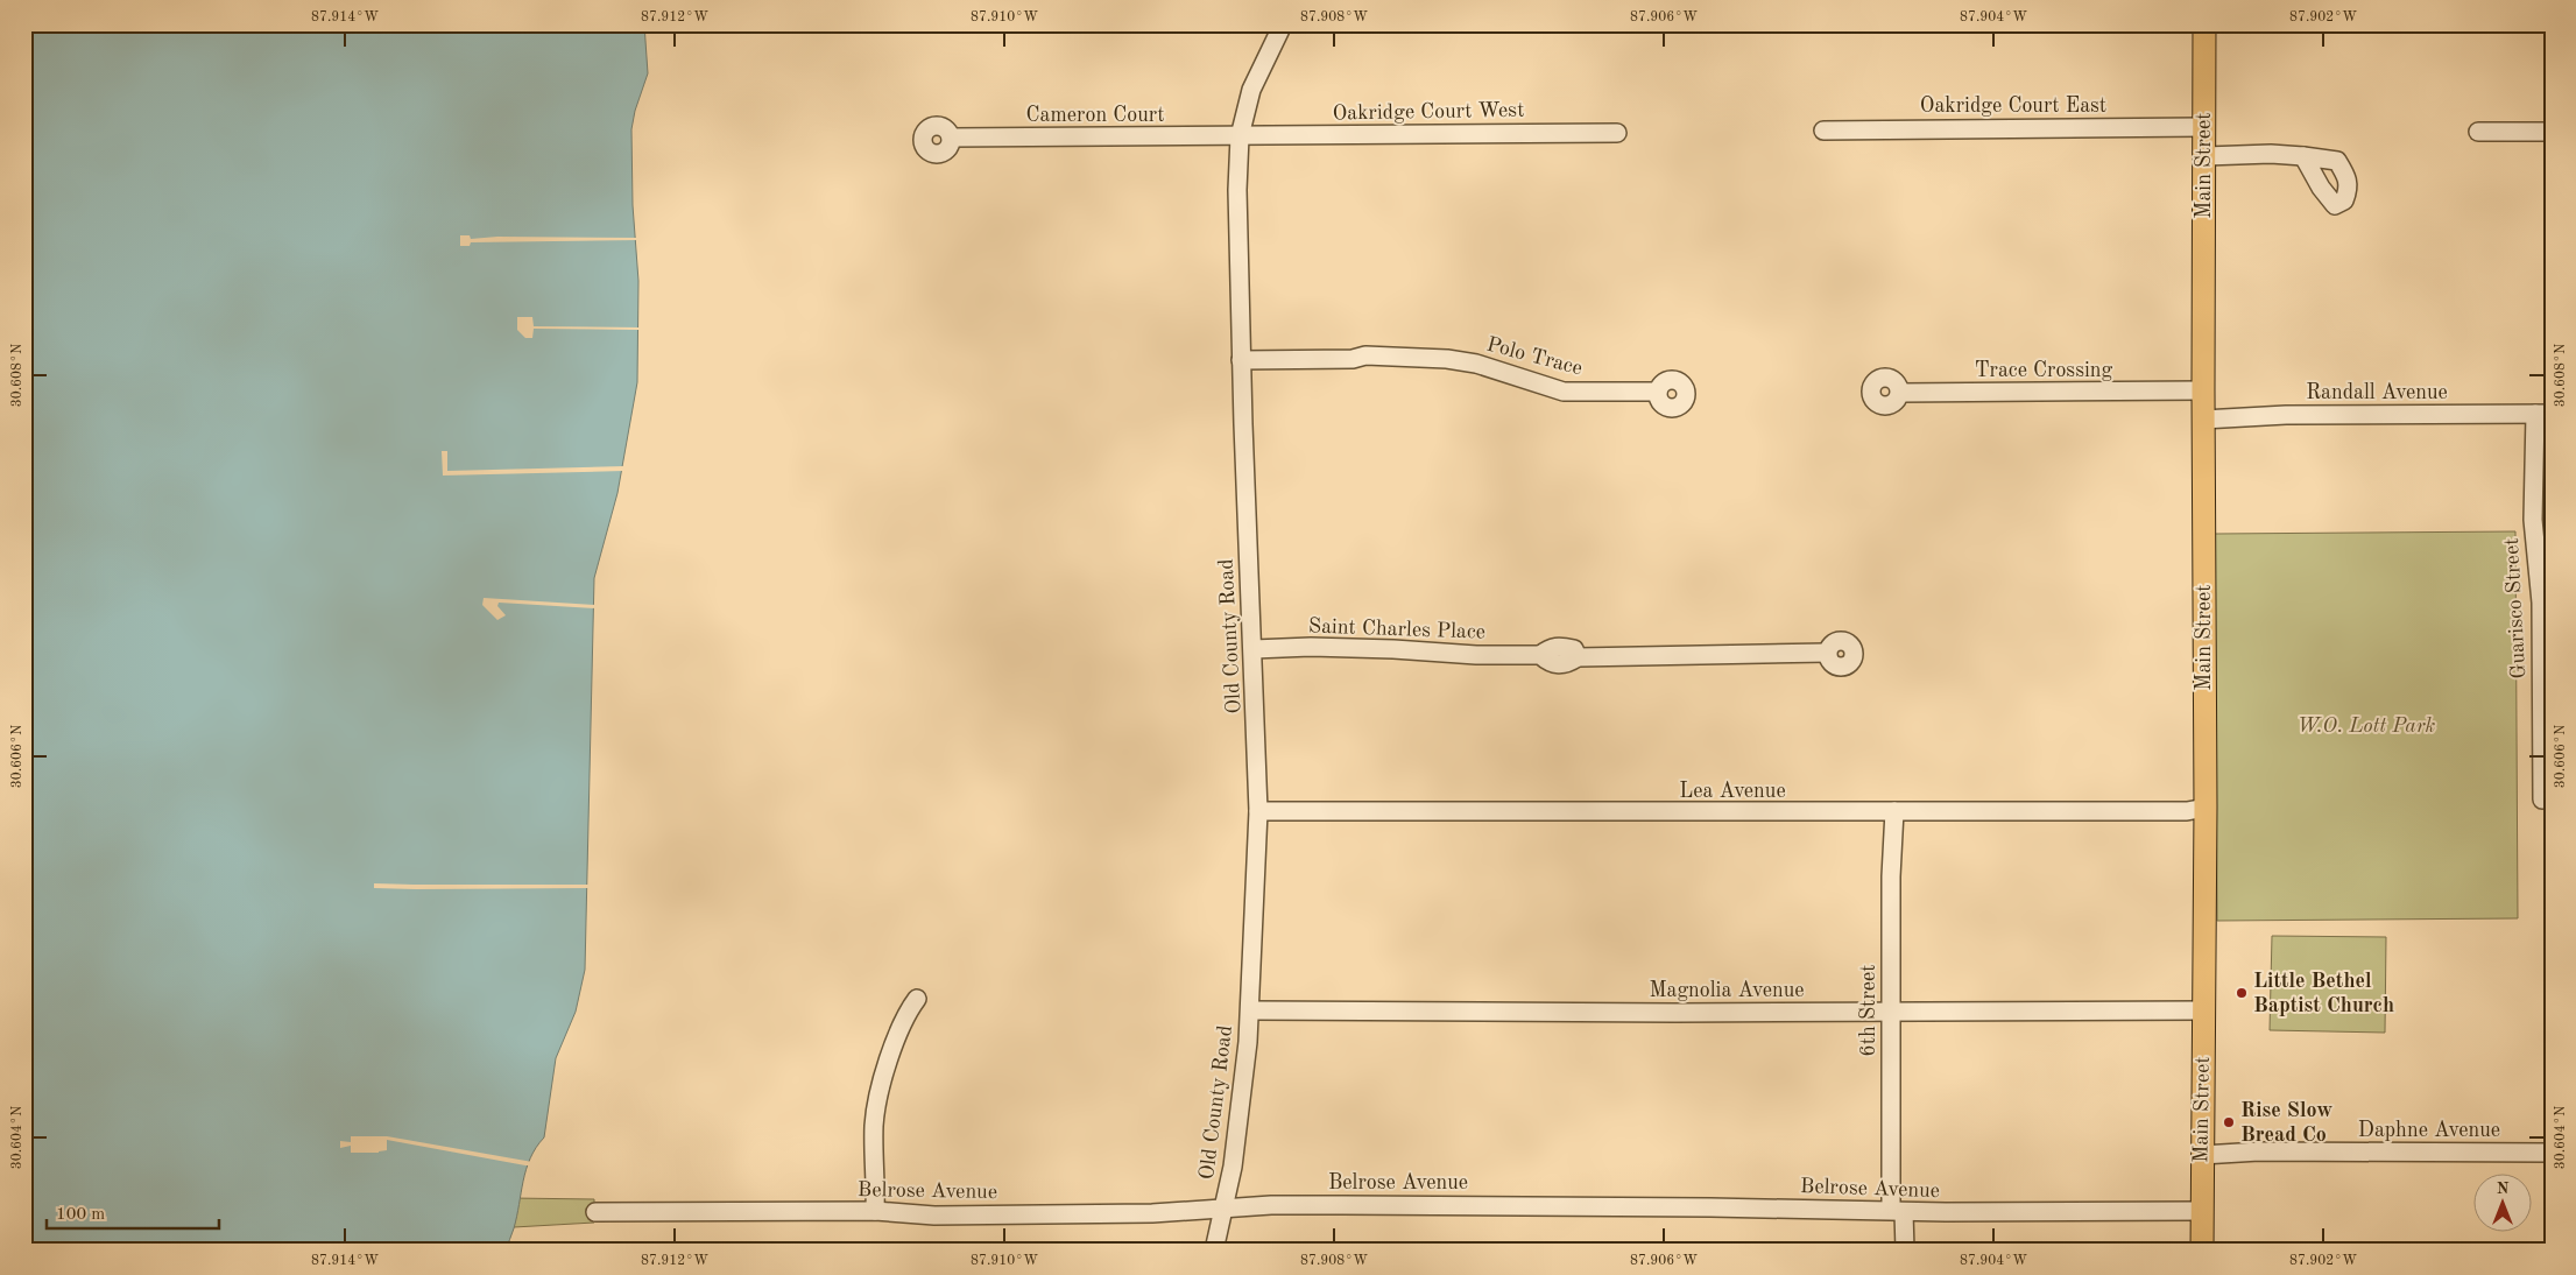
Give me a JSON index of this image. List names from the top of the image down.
{
  "streets": {
    "main road": ["Main Street"],
    "street": [
      "Oakridge Court East",
      "Oakridge Court West",
      "Cameron Court",
      "Polo Trace",
      "Trace Crossing",
      "Randall Avenue",
      "Guarisco Street",
      "Saint Charles Place",
      "Old County Road",
      "Lea Avenue",
      "Magnolia Avenue",
      "6th Street",
      "Daphne Avenue",
      "Belrose Avenue"
    ]
  },
  "crossings": [
    ["Oakridge Court East", "Main Street"],
    ["Oakridge Court West", "Cameron Court"],
    ["Oakridge Court West", "Old County Road"],
    ["Cameron Court", "Old County Road"],
    ["Main Street", "Trace Crossing"],
    ["Main Street", "Randall Avenue"],
    ["Main Street", "Lea Avenue"],
    ["Main Street", "Magnolia Avenue"],
    ["Main Street", "Daphne Avenue"],
    ["Main Street", "Belrose Avenue"],
    ["Polo Trace", "Old County Road"],
    ["Randall Avenue", "Guarisco Street"],
    ["Saint Charles Place", "Old County Road"],
    ["Old County Road", "Lea Avenue"],
    ["Old County Road", "Magnolia Avenue"],
    ["Old County Road", "Belrose Avenue"],
    ["Lea Avenue", "6th Street"],
    ["Magnolia Avenue", "6th Street"],
    ["6th Street", "Belrose Avenue"]
  ],
  "parks": ["W.O. Lott Park"],
  "places": ["Little Bethel Baptist Church", "Rise Slow Bread Co"],
  "scale_bar": "100 m",
  "north": "top",
  "coordinates": [
    "87.914°W",
    "87.912°W",
    "87.910°W",
    "87.908°W",
    "87.906°W",
    "87.904°W",
    "87.902°W",
    "30.608°N",
    "30.606°N",
    "30.604°N"
  ]
}
